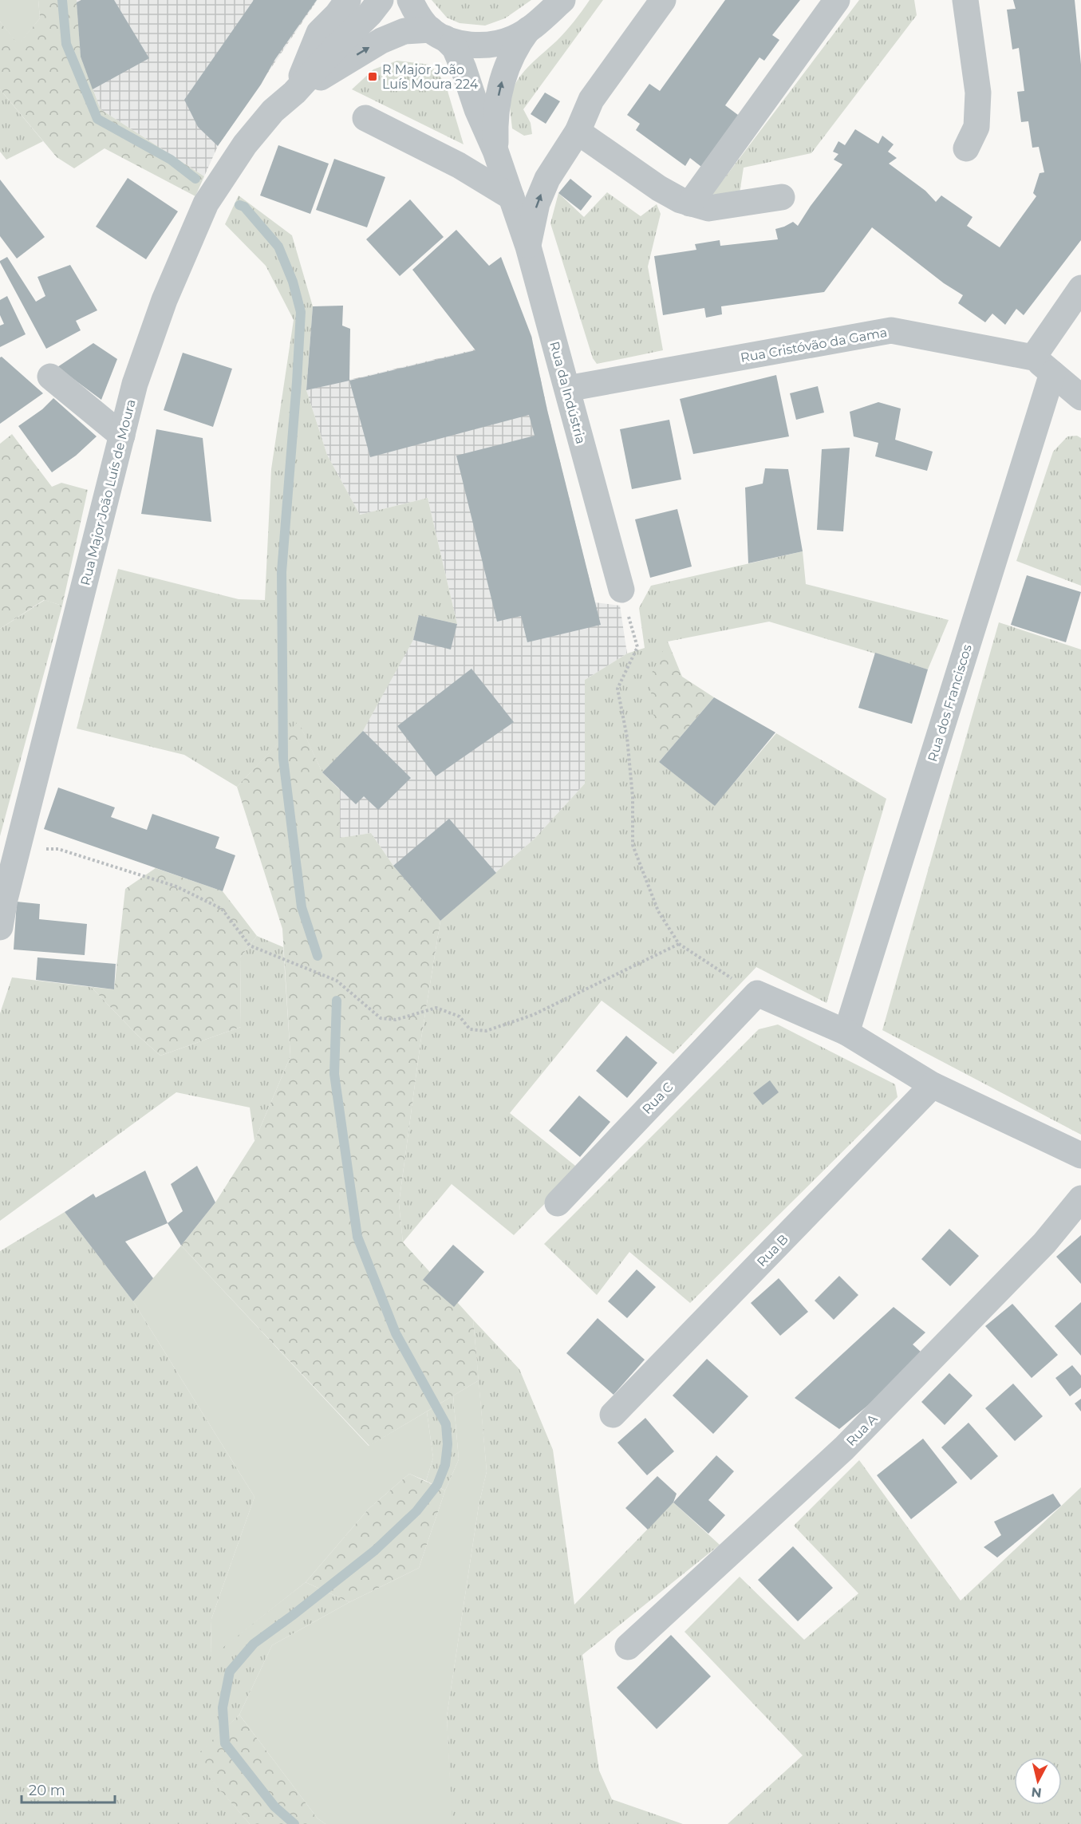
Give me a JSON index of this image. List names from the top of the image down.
{
  "streets": {
    "street": [
      "Rua Cristóvão da Gama",
      "Rua da Indústria",
      "Rua Major João Luís de Moura",
      "Rua dos Franciscos",
      "Rua C",
      "Rua B",
      "Rua A"
    ]
  },
  "crossings": [
    ["Rua Cristóvão da Gama", "Rua da Indústria"],
    ["Rua Cristóvão da Gama", "Rua dos Franciscos"],
    ["Rua da Indústria", "Rua Major João Luís de Moura"]
  ],
  "places": {
    "transit": ["R Major João Luís Moura 224"]
  },
  "scale_bar": "20 m",
  "north": "bottom"
}
